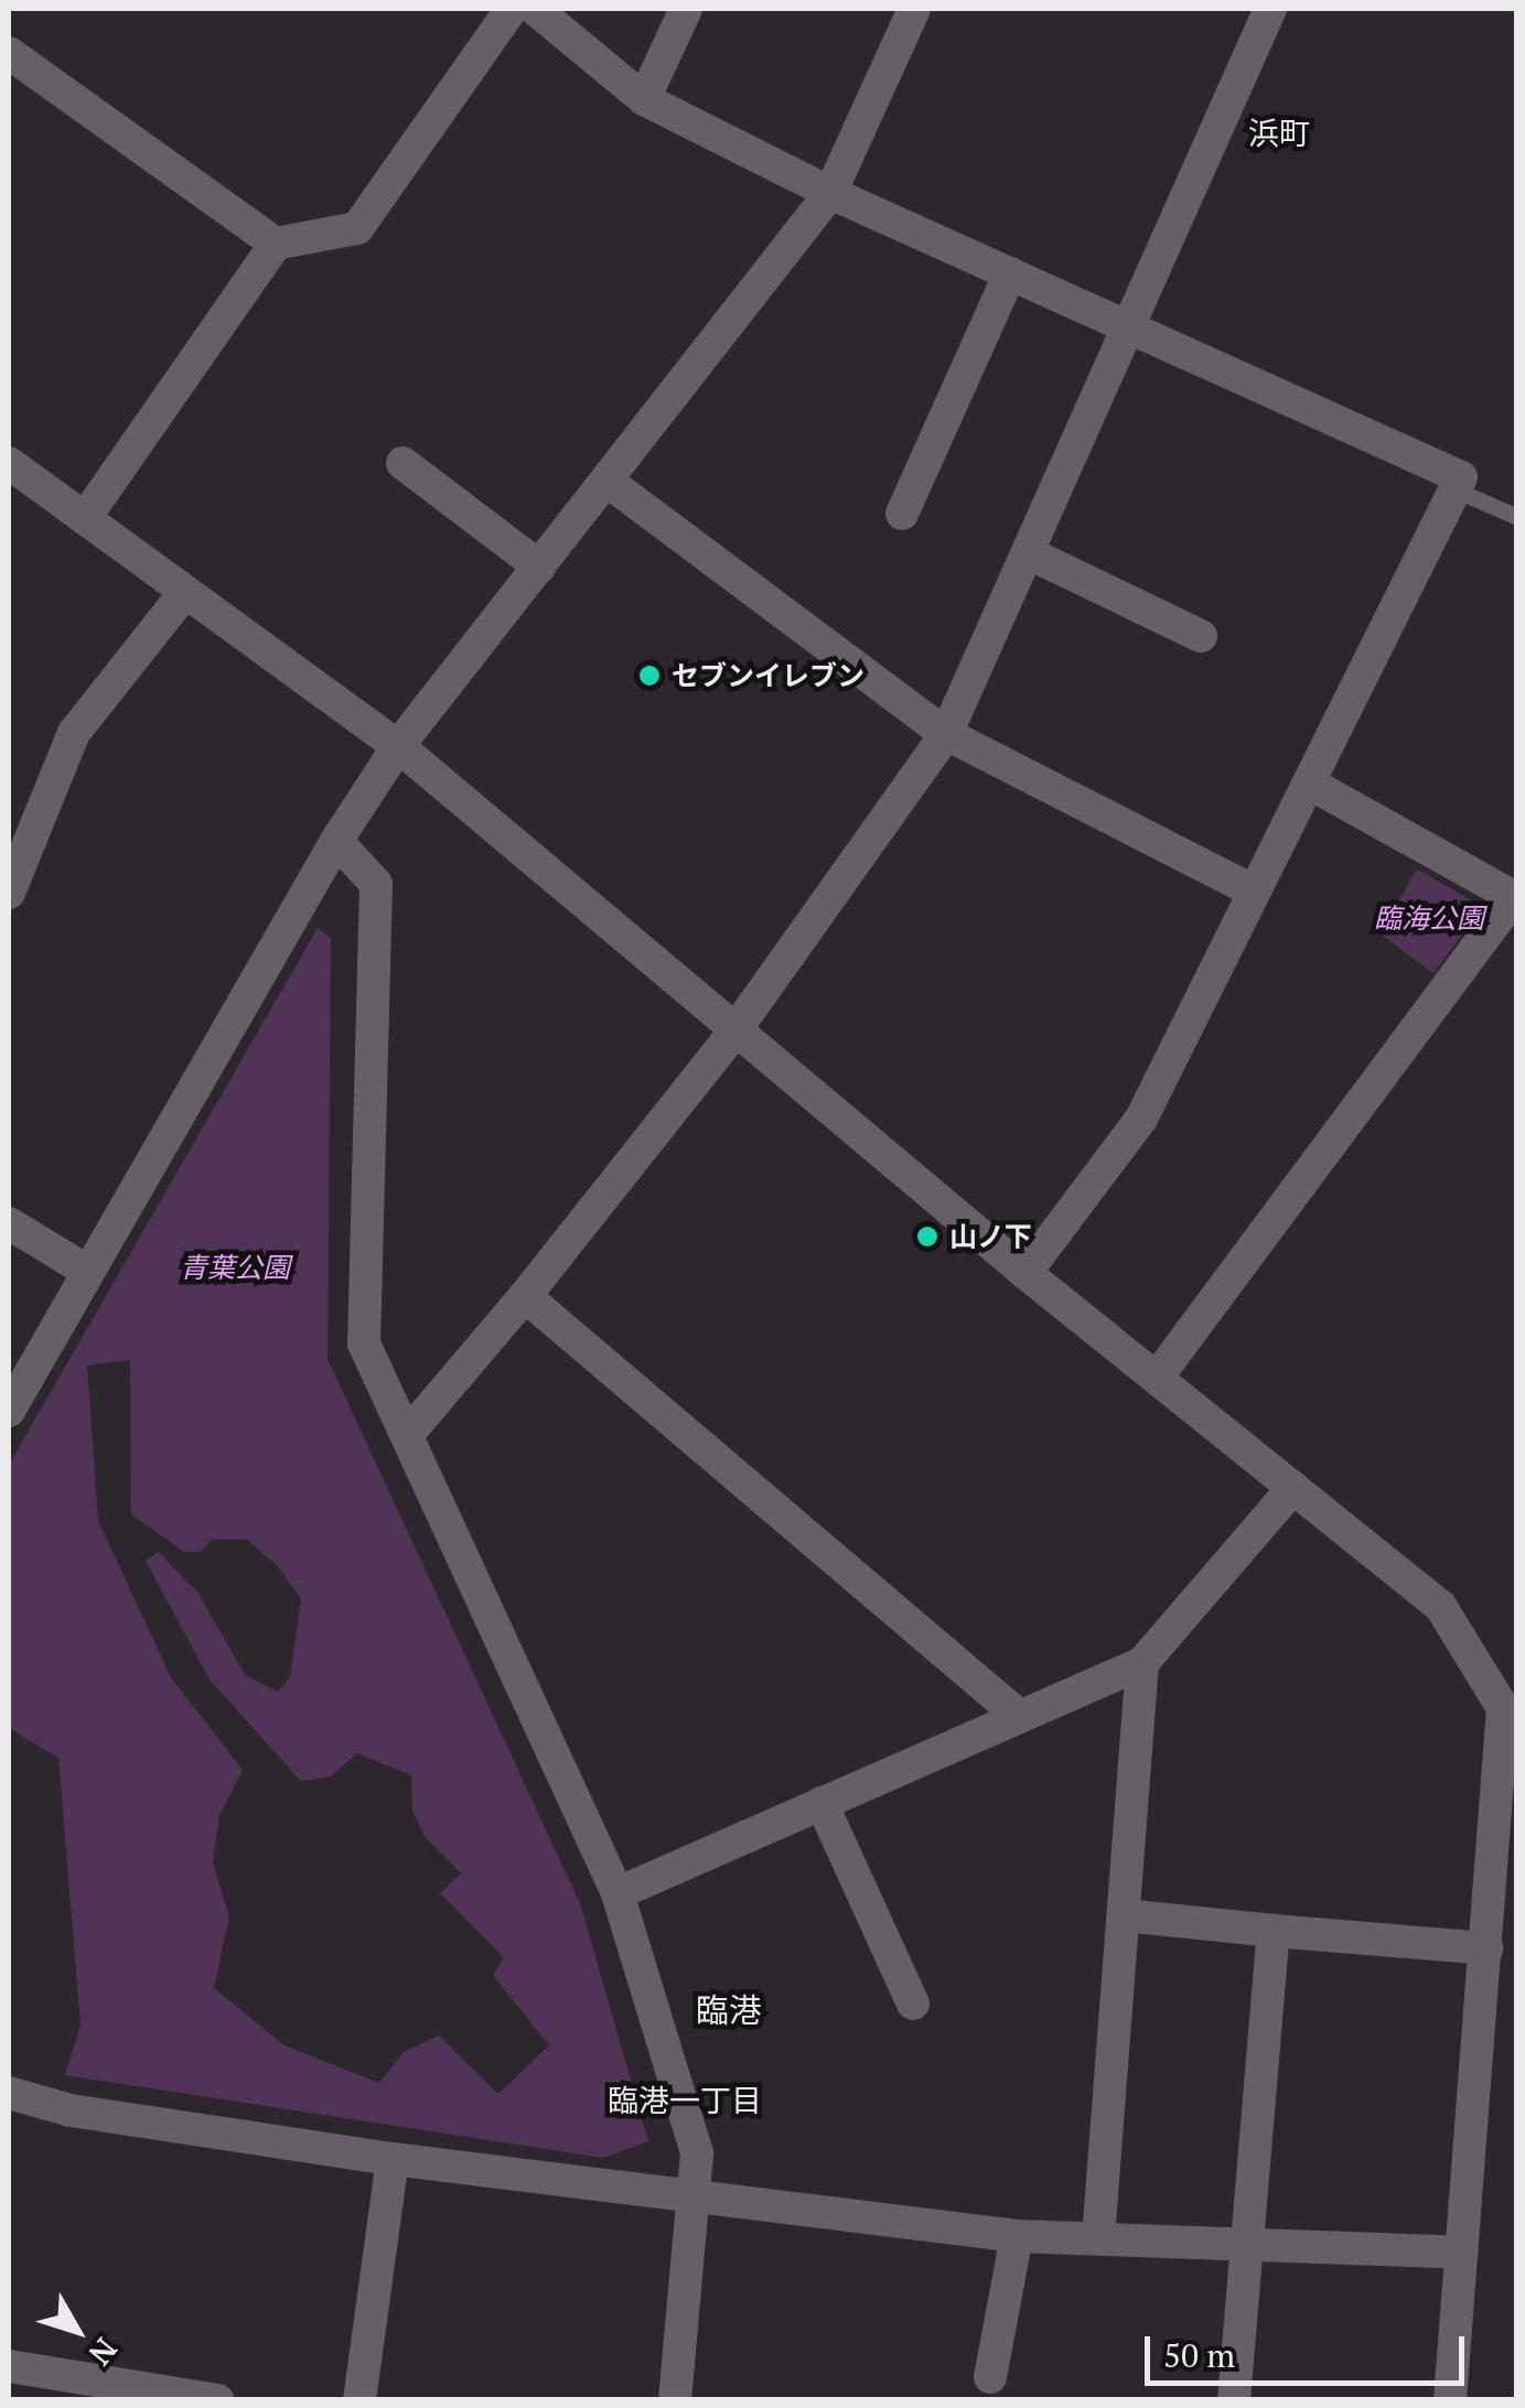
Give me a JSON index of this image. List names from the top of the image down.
{
  "districts": ["浜町", "臨港", "臨港一丁目"],
  "parks": ["臨海公園", "青葉公園"],
  "places": ["セブンイレブン", "山ノ下"],
  "scale_bar": "50 m",
  "north": "bottom right"
}
